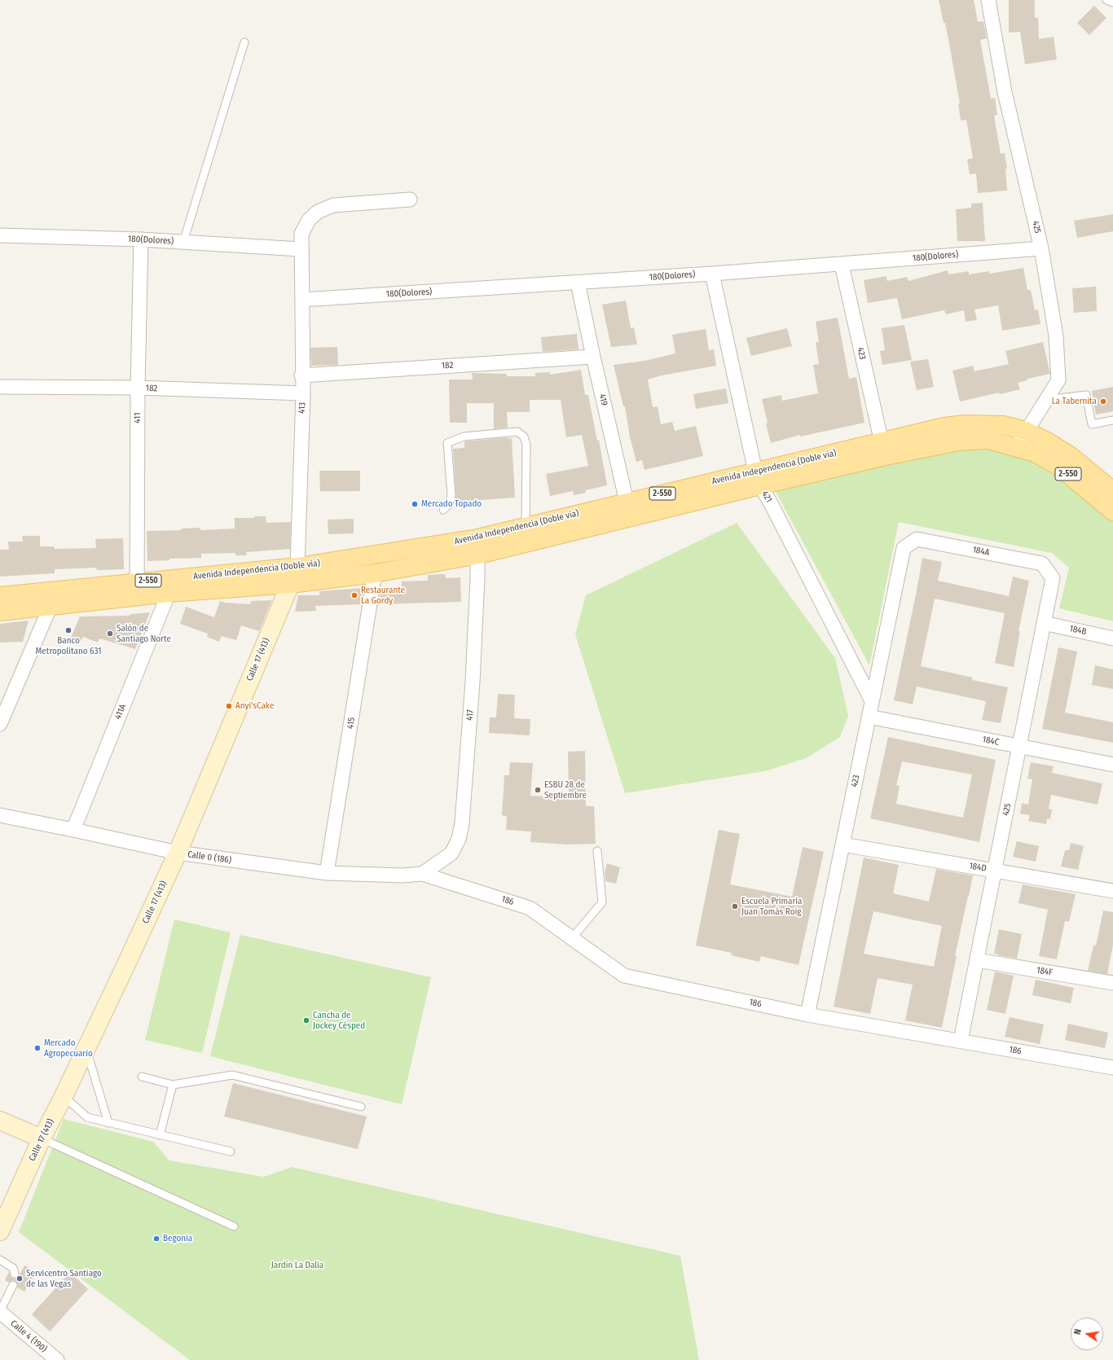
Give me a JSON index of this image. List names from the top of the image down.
{
  "streets": {
    "main road": ["Avenida Independencia (Doble vía)", "2-550", "Calle 17 (413)"],
    "street": [
      "425",
      "180(Dolores)",
      "423",
      "182",
      "419",
      "413",
      "411",
      "421",
      "184A",
      "184B",
      "411A",
      "417",
      "415",
      "184C",
      "Calle 0 (186)",
      "184D",
      "186",
      "184F",
      "Calle 4 (190)"
    ]
  },
  "crossings": [
    ["425", "180(Dolores)"],
    ["425", "Avenida Independencia (Doble vía)"],
    ["425", "2-550"],
    ["425", "184A"],
    ["425", "184B"],
    ["425", "184C"],
    ["425", "184D"],
    ["425", "186"],
    ["425", "184F"],
    ["180(Dolores)", "423"],
    ["180(Dolores)", "419"],
    ["180(Dolores)", "413"],
    ["180(Dolores)", "411"],
    ["180(Dolores)", "421"],
    ["423", "Avenida Independencia (Doble vía)"],
    ["423", "421"],
    ["423", "184A"],
    ["423", "184C"],
    ["423", "184D"],
    ["423", "186"],
    ["182", "419"],
    ["182", "413"],
    ["182", "411"],
    ["419", "Avenida Independencia (Doble vía)"],
    ["413", "Avenida Independencia (Doble vía)"],
    ["413", "Calle 17 (413)"],
    ["411", "Avenida Independencia (Doble vía)"],
    ["Avenida Independencia (Doble vía)", "2-550"],
    ["Avenida Independencia (Doble vía)", "421"],
    ["Avenida Independencia (Doble vía)", "Calle 17 (413)"],
    ["Avenida Independencia (Doble vía)", "411A"],
    ["Avenida Independencia (Doble vía)", "417"],
    ["Avenida Independencia (Doble vía)", "415"],
    ["Calle 17 (413)", "Calle 0 (186)"],
    ["411A", "Calle 0 (186)"],
    ["417", "Calle 0 (186)"],
    ["417", "186"],
    ["415", "Calle 0 (186)"],
    ["Calle 0 (186)", "186"]
  ],
  "parks": ["Jardín La Dalia"],
  "places": [
    "La Tabernita",
    "Mercado Topado",
    "Restaurante La Gordy",
    "Banco Metropolitano 631",
    "Salón de Santiago Norte",
    "Anyi'sCake",
    "ESBU 28 de Septiembre",
    "Escuela Primaria Juan Tomás Roig",
    "Cancha de Jockey Césped",
    "Mercado Agropecuario",
    "Begonia",
    "Servicentro Santiago de las Vegas"
  ],
  "north": "left"
}
